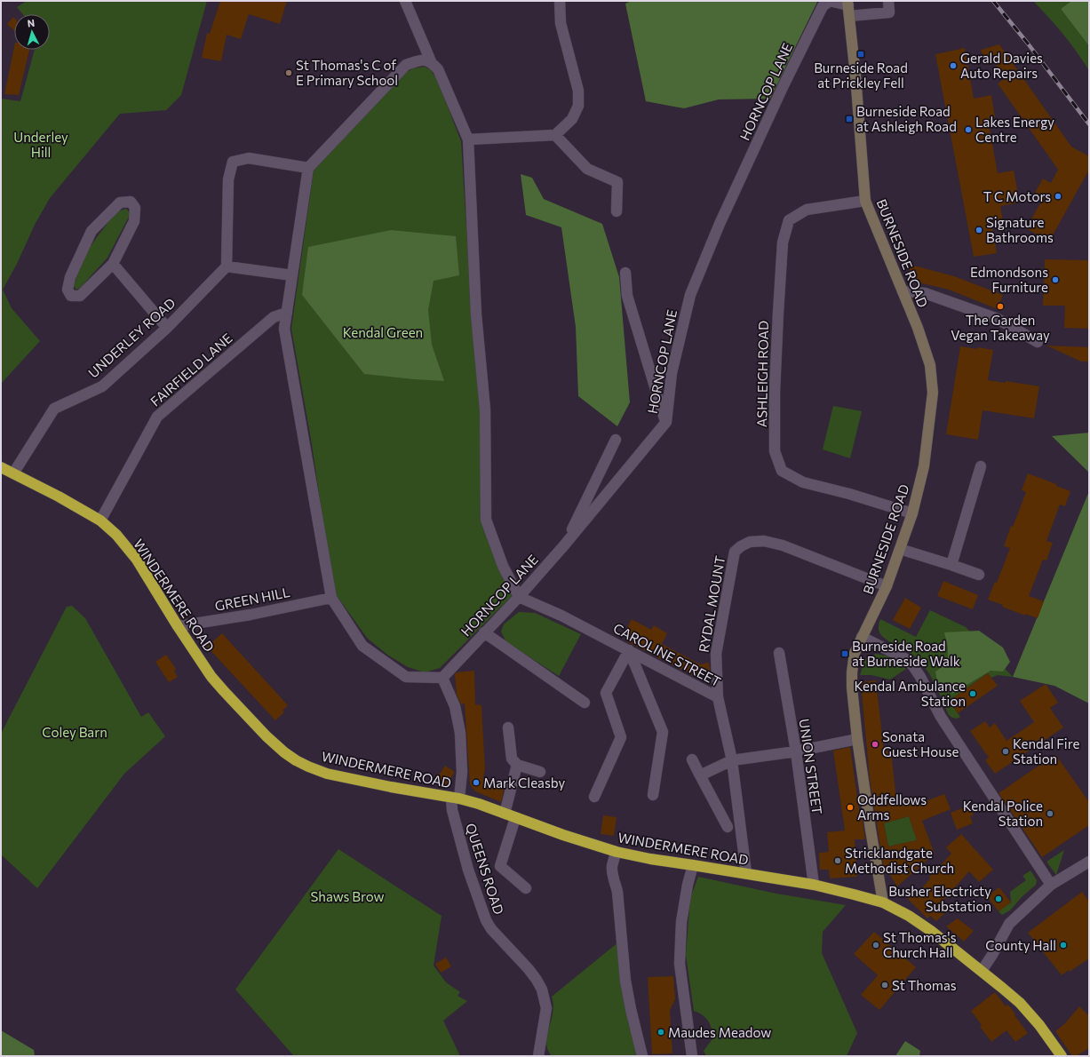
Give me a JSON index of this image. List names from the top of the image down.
{
  "streets": {
    "highway": ["WINDERMERE ROAD"],
    "street": [
      "HORNCOP LANE",
      "BURNESIDE ROAD",
      "UNDERLEY ROAD",
      "FAIRFIELD LANE",
      "ASHLEIGH ROAD",
      "GREEN HILL",
      "RYDAL MOUNT",
      "CAROLINE STREET",
      "UNION STREET",
      "QUEENS ROAD"
    ]
  },
  "crossings": [
    ["HORNCOP LANE", "CAROLINE STREET"],
    ["HORNCOP LANE", "QUEENS ROAD"],
    ["BURNESIDE ROAD", "ASHLEIGH ROAD"],
    ["BURNESIDE ROAD", "WINDERMERE ROAD"],
    ["BURNESIDE ROAD", "RYDAL MOUNT"],
    ["UNDERLEY ROAD", "WINDERMERE ROAD"],
    ["FAIRFIELD LANE", "WINDERMERE ROAD"],
    ["WINDERMERE ROAD", "GREEN HILL"],
    ["WINDERMERE ROAD", "CAROLINE STREET"],
    ["WINDERMERE ROAD", "UNION STREET"],
    ["WINDERMERE ROAD", "QUEENS ROAD"],
    ["RYDAL MOUNT", "CAROLINE STREET"]
  ],
  "parks": [
    "Underley Hill",
    "Kendal Green",
    "Coley Barn",
    "Shaws Brow"
  ],
  "places": {
    "transit": ["Burneside Road at Prickley Fell", "Burneside Road at Ashleigh Road", "Burneside Road at Burneside Walk"],
    "other": [
      "Gerald Davies Auto Repairs",
      "St Thomas's C of E Primary School",
      "Lakes Energy Centre",
      "T C Motors",
      "Signature Bathrooms",
      "Edmondsons Furniture",
      "The Garden Vegan Takeaway",
      "Kendal Ambulance Station",
      "Sonata Guest House",
      "Kendal Fire Station",
      "Mark Cleasby",
      "Oddfellows Arms",
      "Kendal Police Station",
      "Stricklandgate Methodist Church",
      "Busher Electricty Substation",
      "St Thomas's Church Hall",
      "County Hall",
      "St Thomas",
      "Maudes Meadow"
    ]
  },
  "north": "top"
}
